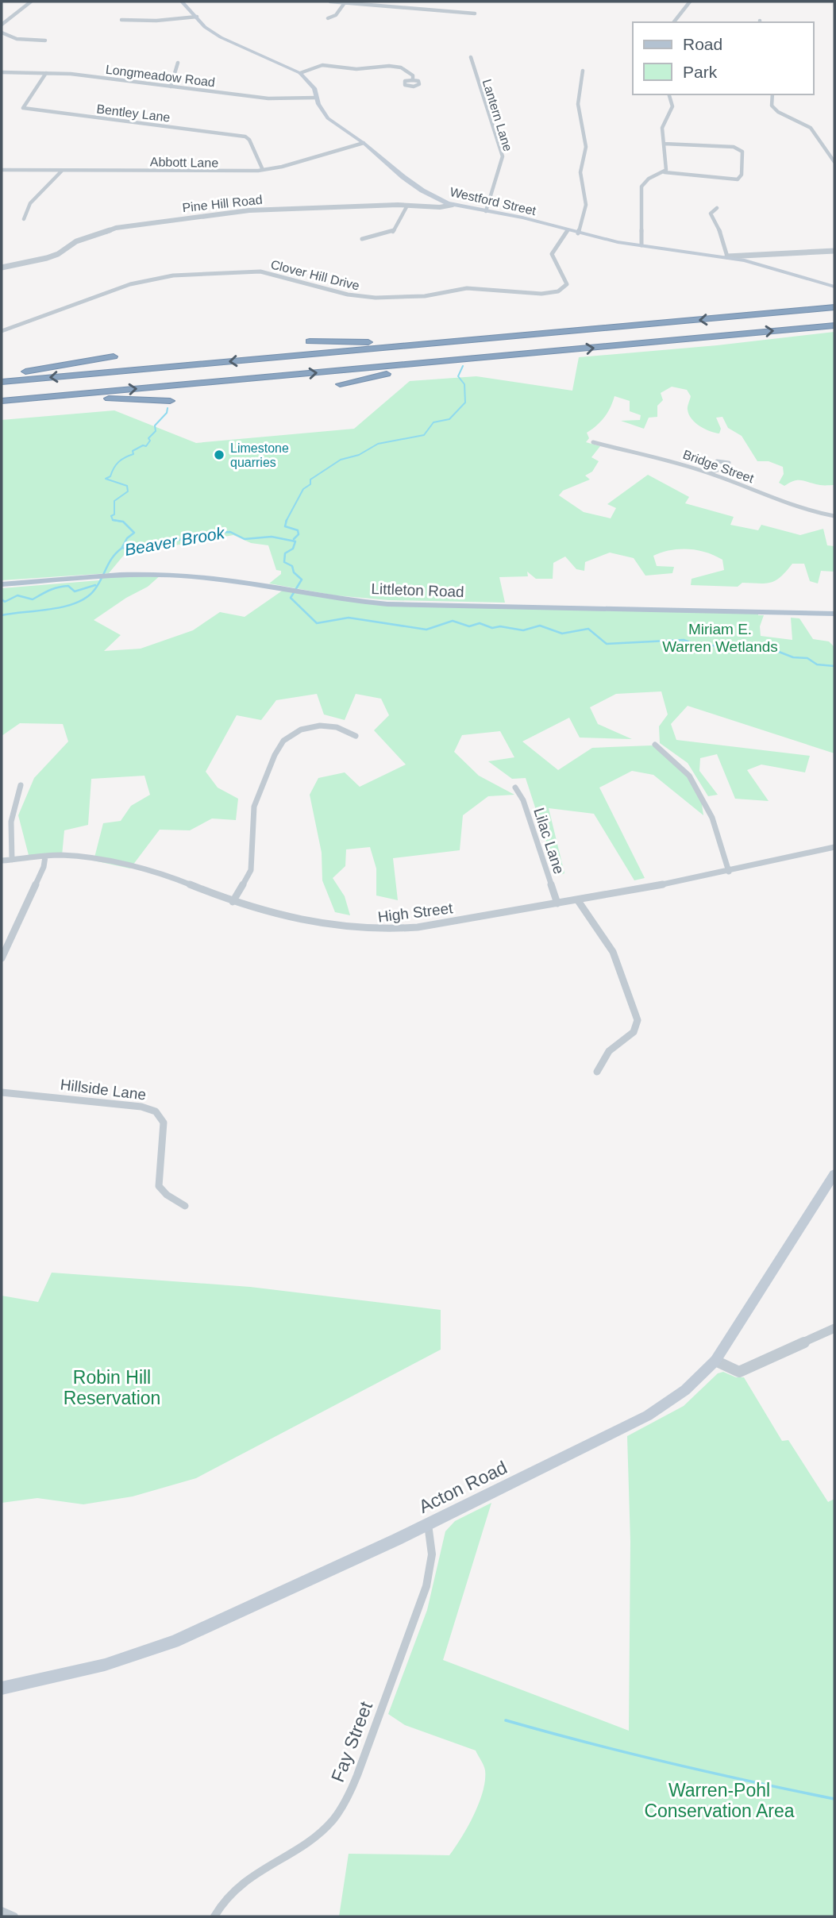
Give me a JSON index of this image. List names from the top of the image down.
{
  "streets": {
    "main road": ["Westford Street", "Littleton Road", "Acton Road"],
    "street": [
      "Longmeadow Road",
      "Bentley Lane",
      "Lantern Lane",
      "Abbott Lane",
      "Pine Hill Road",
      "Clover Hill Drive",
      "Bridge Street",
      "Lilac Lane",
      "High Street",
      "Hillside Lane",
      "Fay Street"
    ]
  },
  "crossings": [
    ["Longmeadow Road", "Bentley Lane"],
    ["Longmeadow Road", "Westford Street"],
    ["Bentley Lane", "Abbott Lane"],
    ["Lantern Lane", "Westford Street"],
    ["Abbott Lane", "Westford Street"],
    ["Westford Street", "Pine Hill Road"],
    ["Westford Street", "Clover Hill Drive"],
    ["Lilac Lane", "High Street"],
    ["Acton Road", "Fay Street"]
  ],
  "water": ["Beaver Brook"],
  "parks": ["Miriam E. Warren Wetlands", "Robin Hill Reservation", "Warren-Pohl Conservation Area"],
  "places": ["Limestone quarries"],
  "legend": ["Road", "Park"]
}
